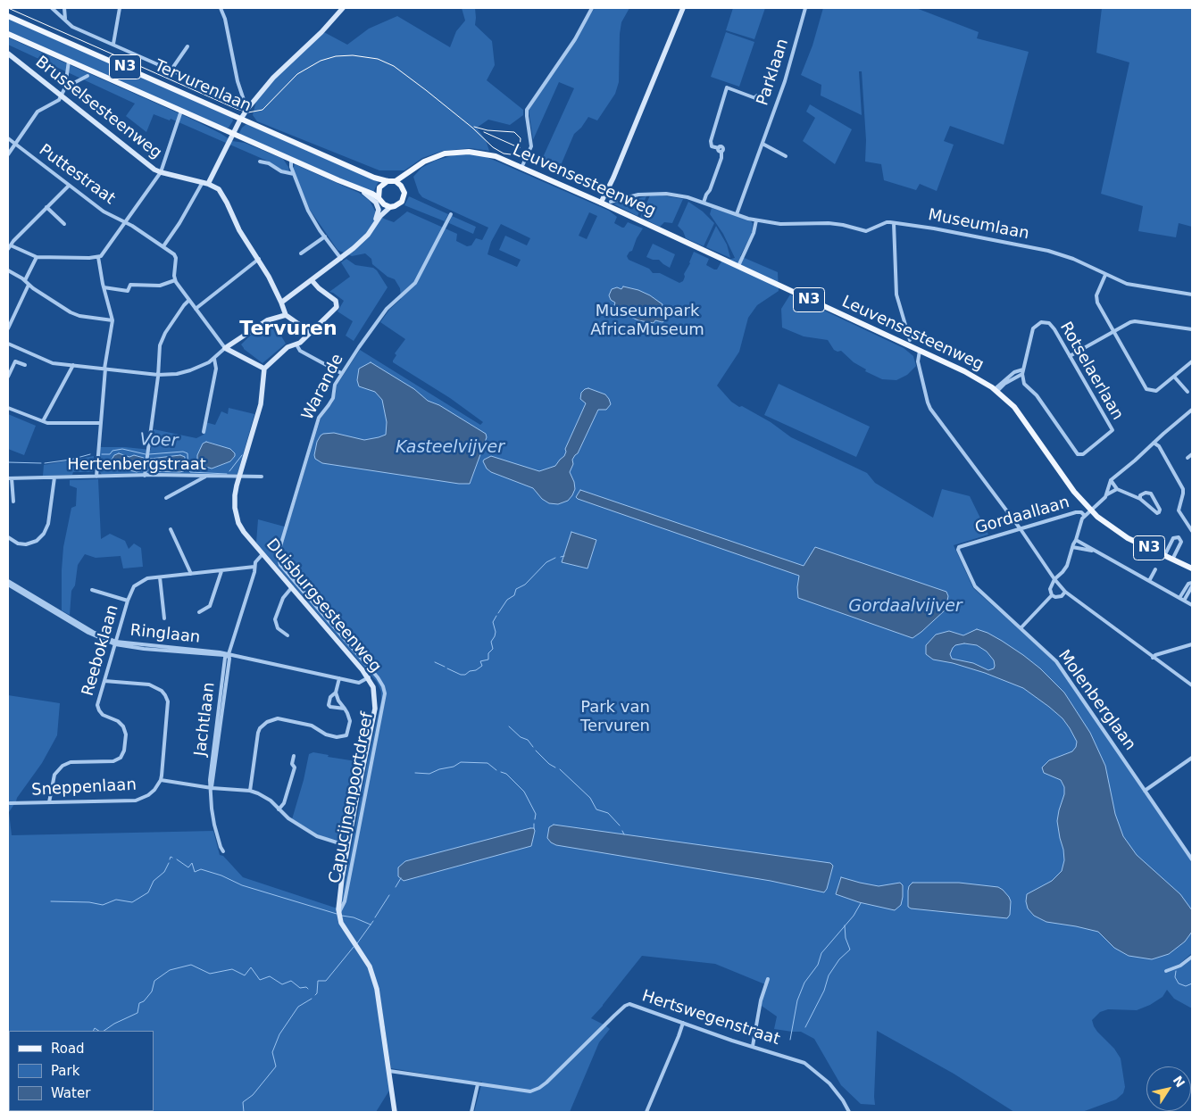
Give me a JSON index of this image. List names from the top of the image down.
{
  "streets": {
    "main road": ["N3", "Tervurenlaan", "Leuvensesteenweg"],
    "street": [
      "Parklaan",
      "Brusselsesteenweg",
      "Puttestraat",
      "Museumlaan",
      "Rotselaerlaan",
      "Warande",
      "Hertenbergstraat",
      "Gordaallaan",
      "Duisburgsesteenweg",
      "Ringlaan",
      "Reeboklaan",
      "Molenberglaan",
      "Jachtlaan",
      "Sneppenlaan",
      "Capucijnenpoortdreef",
      "Hertswegenstraat"
    ]
  },
  "crossings": [
    ["N3", "Tervurenlaan"],
    ["N3", "Leuvensesteenweg"],
    ["Parklaan", "Museumlaan"],
    ["Tervurenlaan", "Leuvensesteenweg"],
    ["Leuvensesteenweg", "Gordaallaan"],
    ["Warande", "Capucijnenpoortdreef"],
    ["Hertenbergstraat", "Duisburgsesteenweg"],
    ["Gordaallaan", "Molenberglaan"],
    ["Duisburgsesteenweg", "Ringlaan"],
    ["Duisburgsesteenweg", "Jachtlaan"],
    ["Duisburgsesteenweg", "Capucijnenpoortdreef"],
    ["Ringlaan", "Reeboklaan"],
    ["Ringlaan", "Jachtlaan"],
    ["Reeboklaan", "Jachtlaan"],
    ["Reeboklaan", "Sneppenlaan"]
  ],
  "districts": ["Tervuren"],
  "water": ["Voer", "Kasteelvijver", "Gordaalvijver"],
  "parks": ["Museumpark AfricaMuseum", "Park van Tervuren"],
  "legend": ["Road", "Park", "Water"],
  "north": "top right"
}
